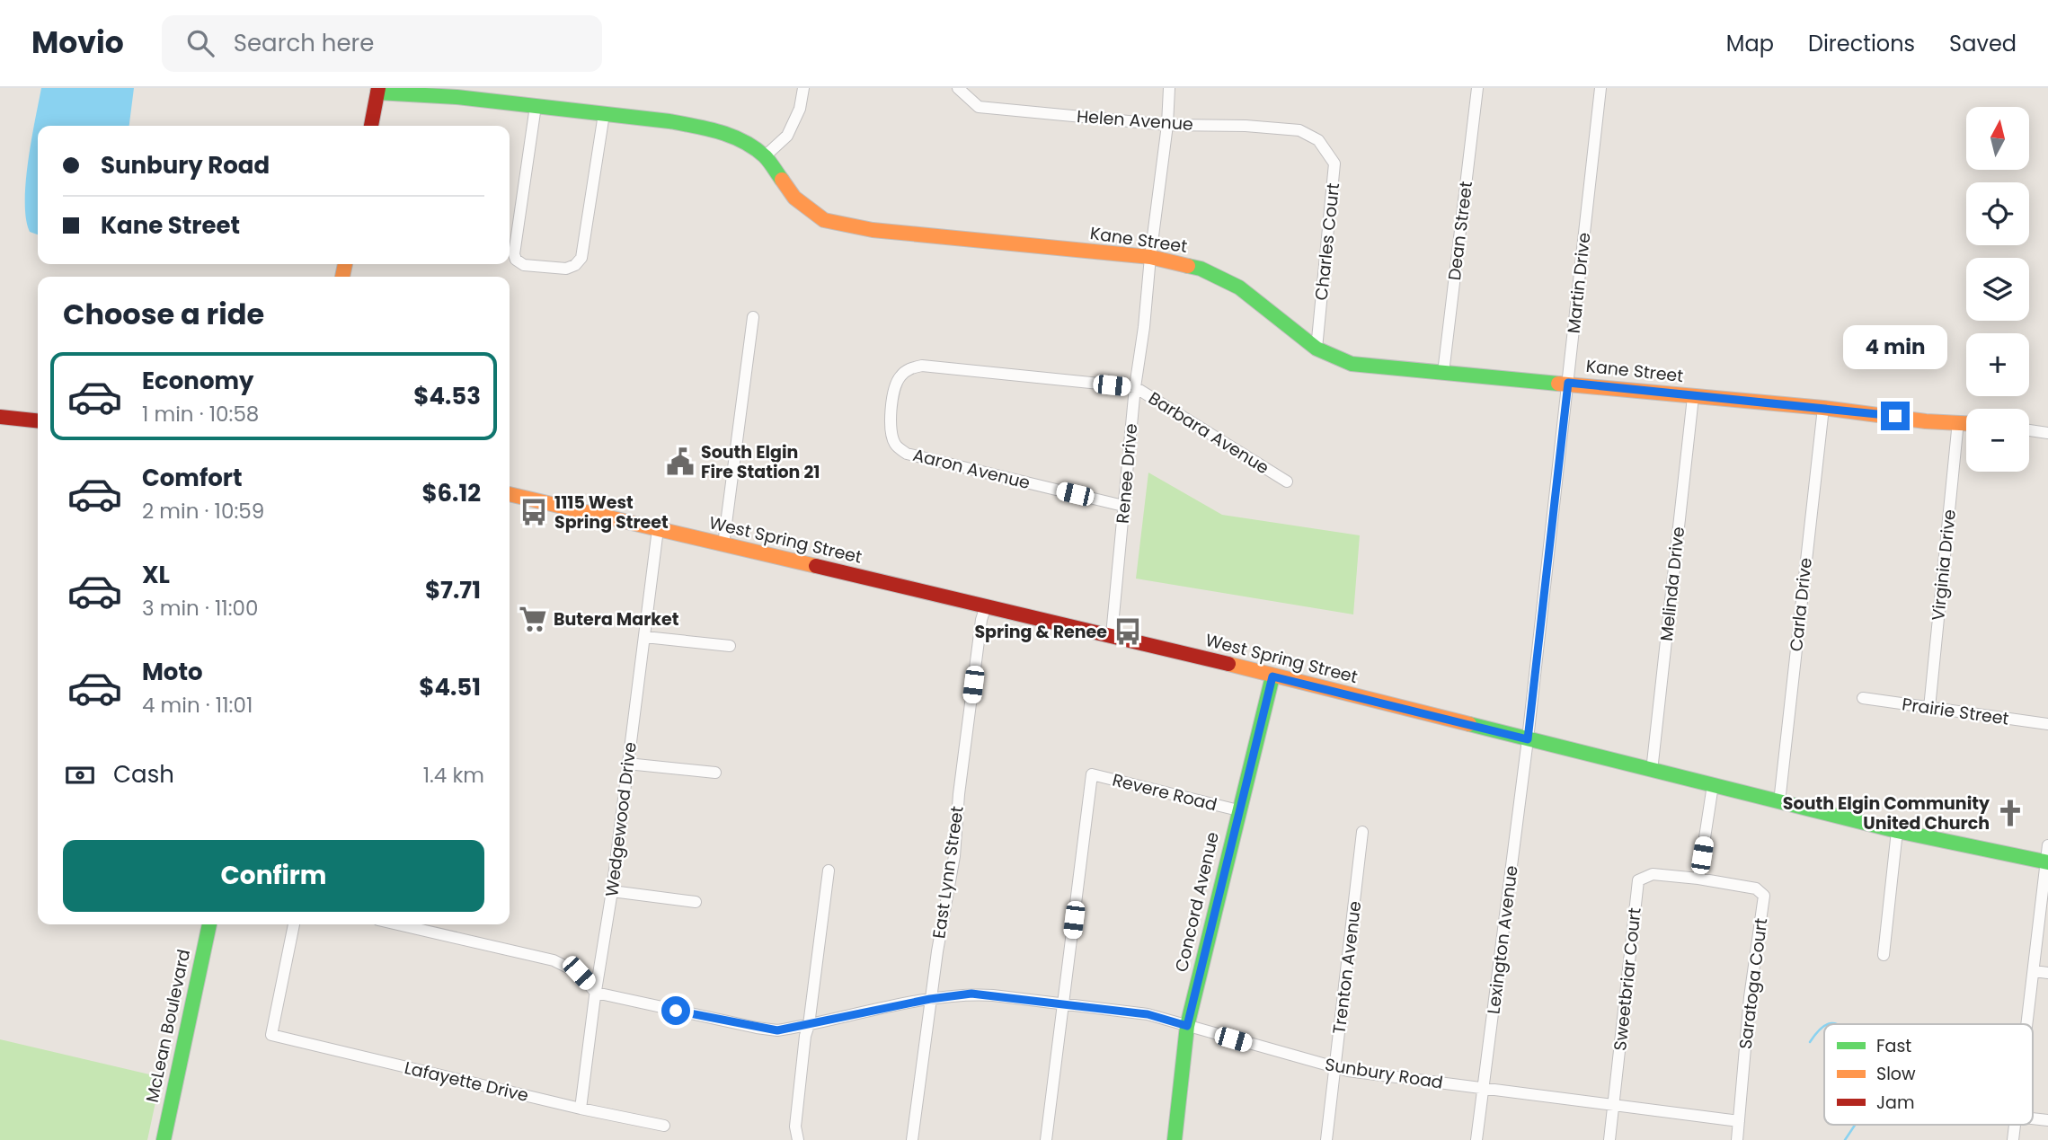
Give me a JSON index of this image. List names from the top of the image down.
{
  "streets": {
    "street": [
      "Helen Avenue",
      "Dean Street",
      "Kane Street",
      "Charles Court",
      "Martin Drive",
      "Barbara Avenue",
      "Aaron Avenue",
      "Renee Drive",
      "West Spring Street",
      "Virginia Drive",
      "Melinda Drive",
      "Carla Drive",
      "Prairie Street",
      "Revere Road",
      "Wedgewood Drive",
      "East Lynn Street",
      "Concord Avenue",
      "Lexington Avenue",
      "Trenton Avenue",
      "Sweetbriar Court",
      "Saratoga Court",
      "McLean Boulevard",
      "Sunbury Road",
      "Lafayette Drive"
    ]
  },
  "crossings": [
    ["Helen Avenue", "Charles Court"],
    ["Helen Avenue", "Renee Drive"],
    ["Dean Street", "Kane Street"],
    ["Kane Street", "Charles Court"],
    ["Kane Street", "Martin Drive"],
    ["Kane Street", "Renee Drive"],
    ["Kane Street", "Virginia Drive"],
    ["Kane Street", "Melinda Drive"],
    ["Kane Street", "Carla Drive"],
    ["Martin Drive", "West Spring Street"],
    ["Martin Drive", "Lexington Avenue"],
    ["Barbara Avenue", "Aaron Avenue"],
    ["Barbara Avenue", "Renee Drive"],
    ["Aaron Avenue", "Renee Drive"],
    ["Renee Drive", "West Spring Street"],
    ["West Spring Street", "Melinda Drive"],
    ["West Spring Street", "Carla Drive"],
    ["West Spring Street", "Wedgewood Drive"],
    ["West Spring Street", "East Lynn Street"],
    ["West Spring Street", "Concord Avenue"],
    ["West Spring Street", "Lexington Avenue"],
    ["Virginia Drive", "Prairie Street"],
    ["Revere Road", "Concord Avenue"],
    ["Revere Road", "Sunbury Road"],
    ["Wedgewood Drive", "Sunbury Road"],
    ["Wedgewood Drive", "Lafayette Drive"],
    ["East Lynn Street", "Sunbury Road"],
    ["Concord Avenue", "Sunbury Road"],
    ["Lexington Avenue", "Sunbury Road"],
    ["Trenton Avenue", "Sunbury Road"],
    ["Sweetbriar Court", "Saratoga Court"],
    ["Sweetbriar Court", "Sunbury Road"],
    ["Saratoga Court", "Sunbury Road"]
  ],
  "places": {
    "public building": ["South Elgin Fire Station 21"],
    "bus stop": ["1115 West Spring Street", "Spring & Renee"],
    "supermarket": ["Butera Market"],
    "church": ["South Elgin Community United Church"]
  },
  "legend": ["Fast", "Slow", "Jam"],
  "north": "top",
  "page": {
    "header": "Movio",
    "search": "Search here",
    "nav": ["Map", "Directions", "Saved"],
    "map_buttons": ["+", "−"],
    "banner": ["Sunbury Road", "Kane Street"],
    "heading": "Choose a ride",
    "bubble": "4 min",
    "list": [
      {
        "name": "Economy",
        "note": "1 min · 10:58",
        "value": "$4.53"
      },
      {
        "name": "Comfort",
        "note": "2 min · 10:59",
        "value": "$6.12"
      },
      {
        "name": "XL",
        "note": "3 min · 11:00",
        "value": "$7.71"
      },
      {
        "name": "Moto",
        "note": "4 min · 11:01",
        "value": "$4.51"
      }
    ],
    "pay": ["Cash", "1.4 km"],
    "buttons": "Confirm"
  }
}
